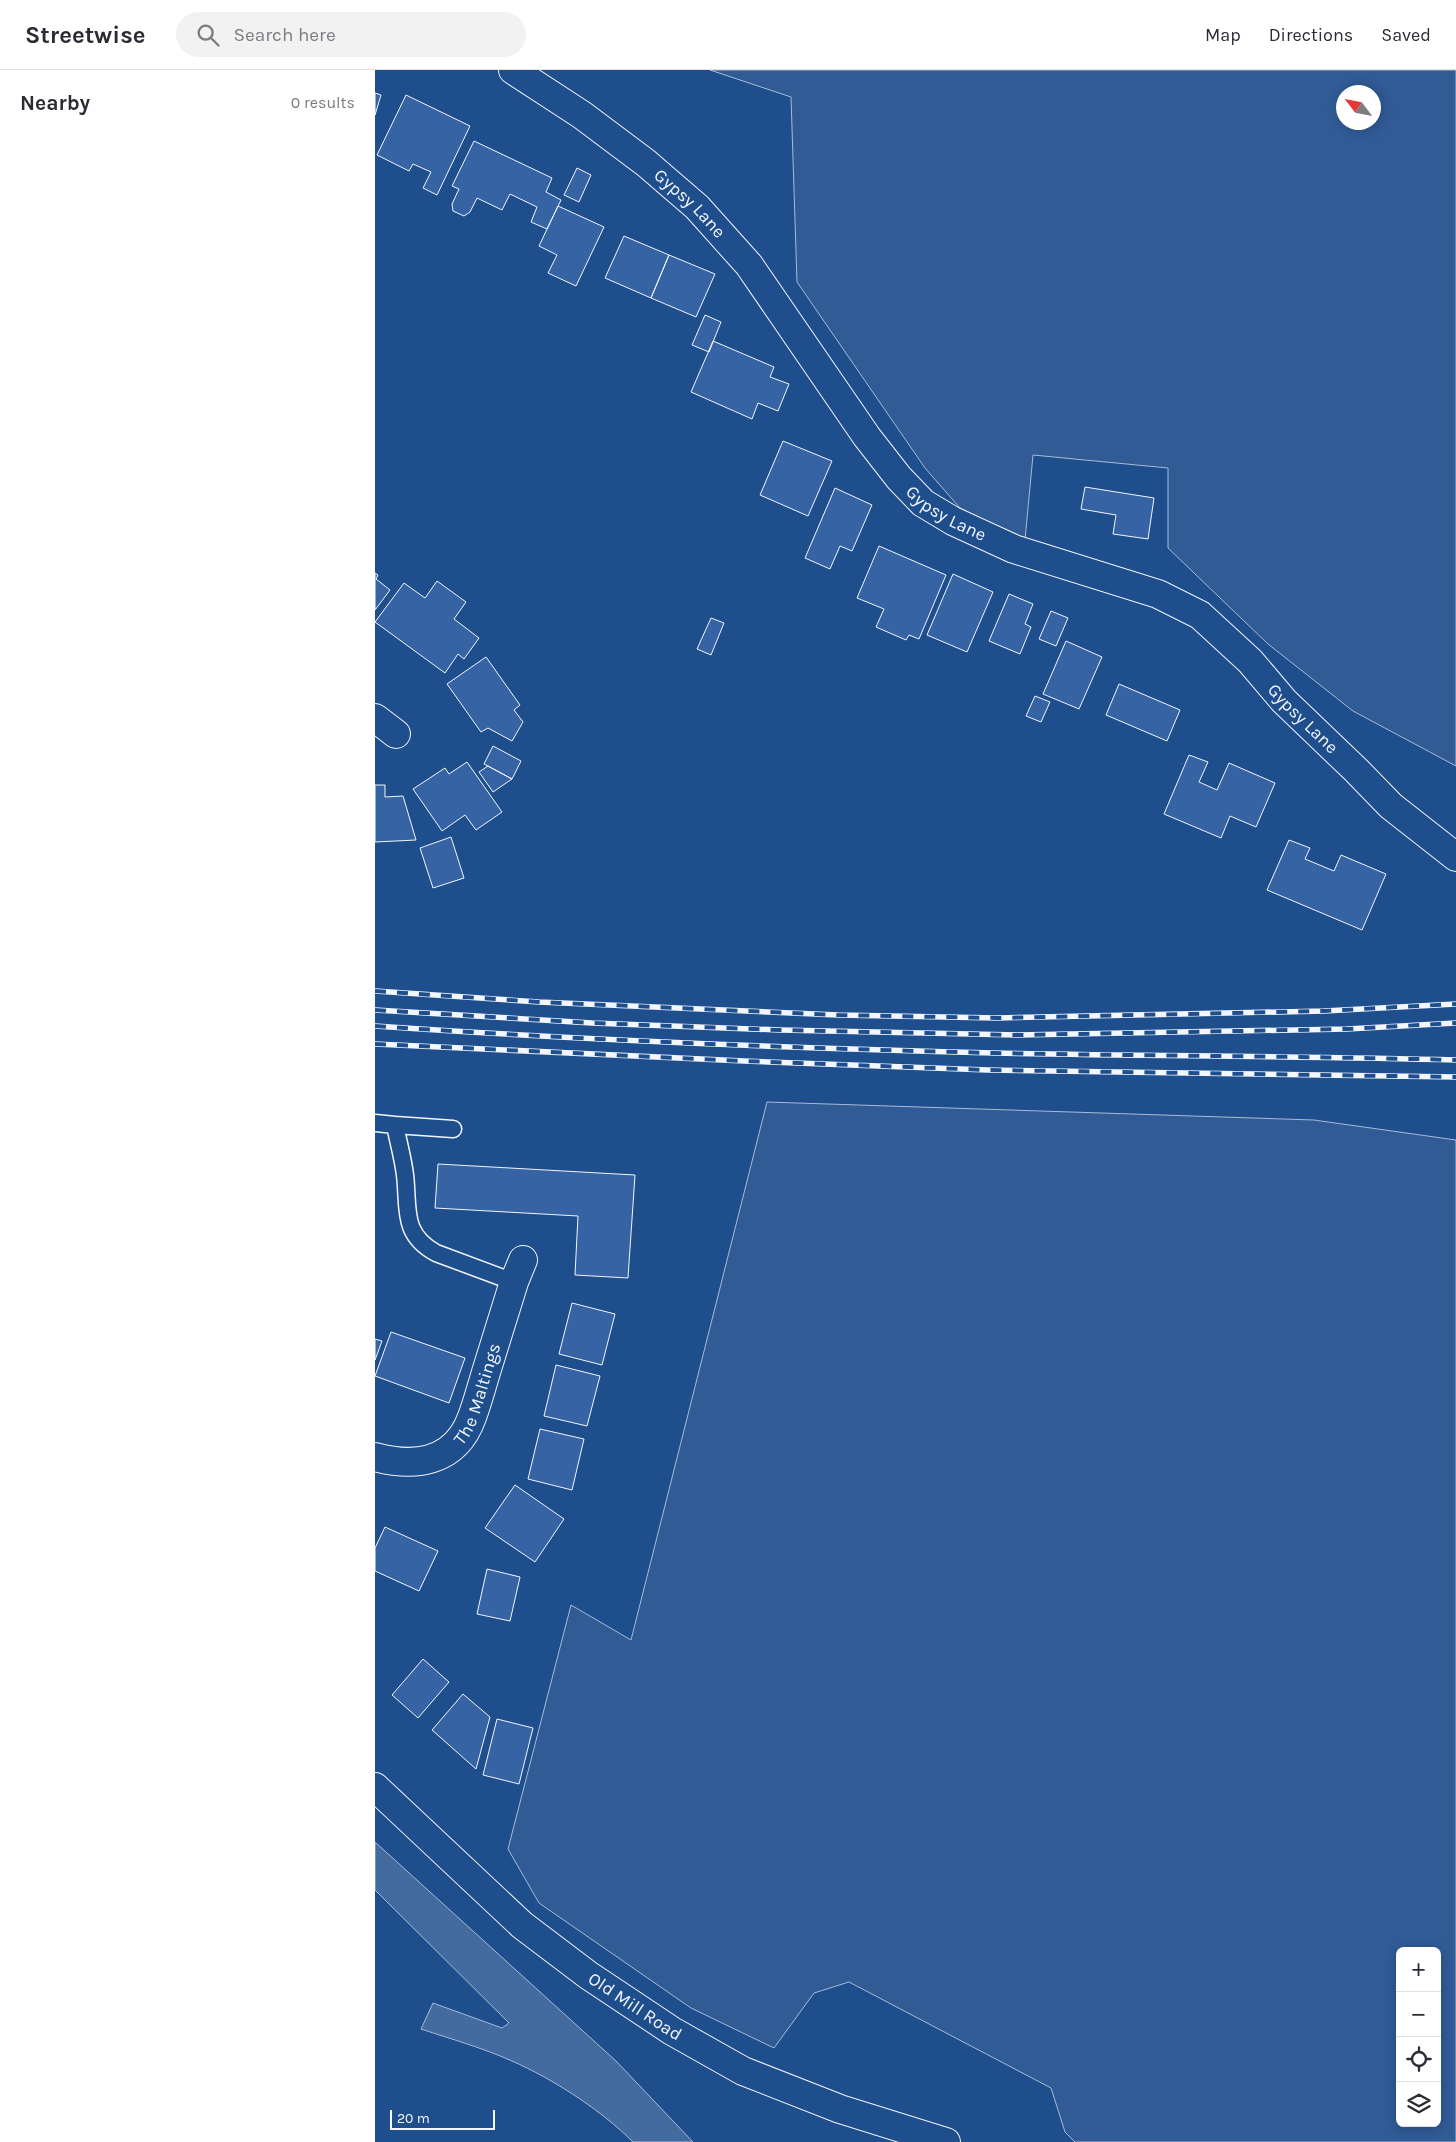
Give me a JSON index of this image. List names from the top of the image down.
{
  "streets": {
    "street": ["Gypsy Lane", "The Maltings", "Old Mill Road"]
  },
  "scale_bar": "20 m",
  "north": "top left",
  "page": {
    "header": "Streetwise",
    "search": "Search here",
    "nav": ["Map", "Directions", "Saved"],
    "heading": ["Nearby", "0 results"],
    "map_buttons": ["+", "−"],
    "scale": "20 m"
  }
}
